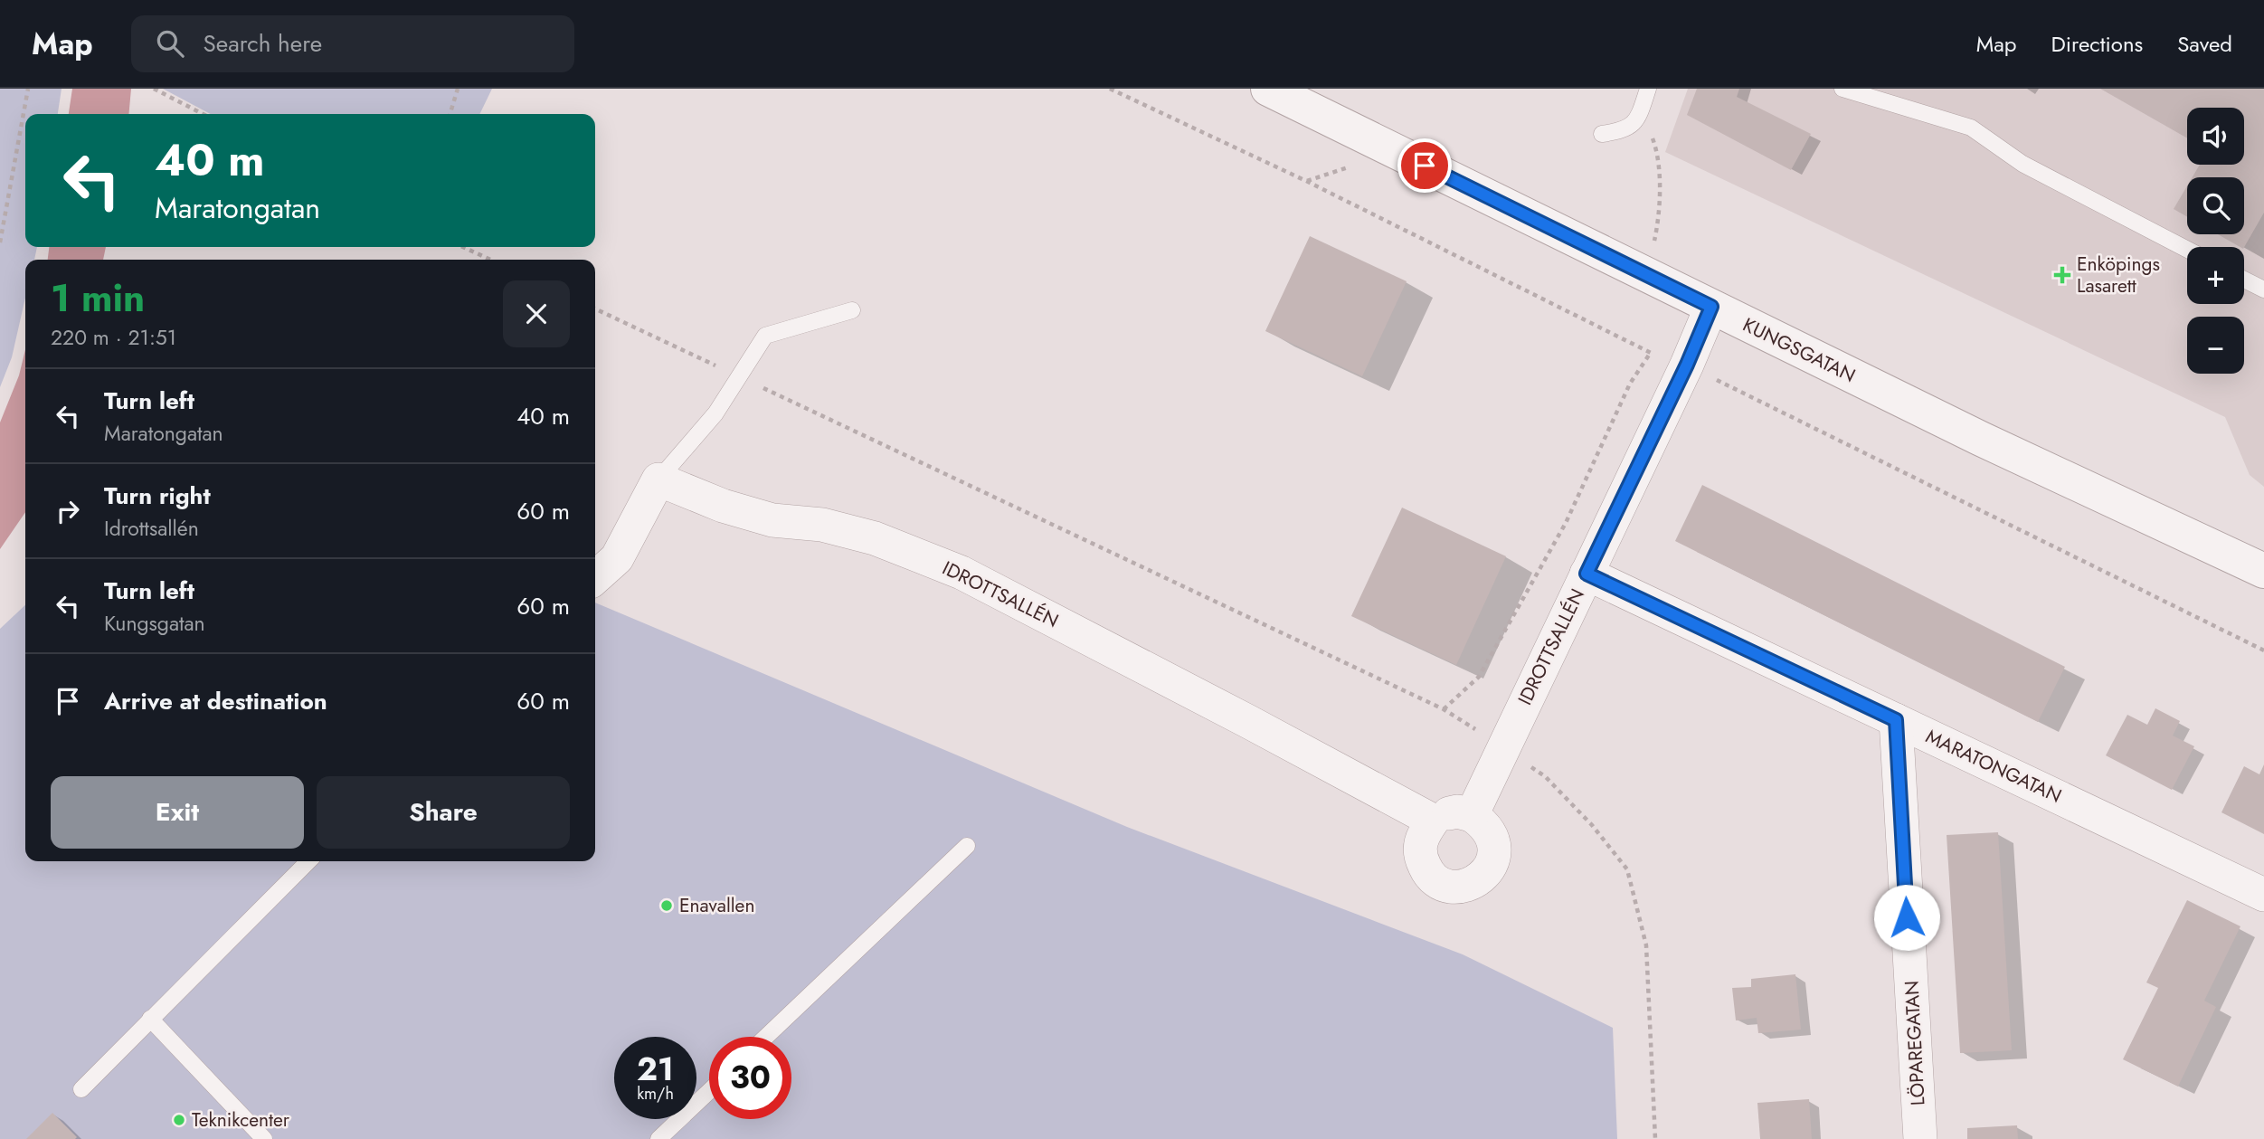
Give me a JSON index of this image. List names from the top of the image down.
{
  "streets": {
    "street": [
      "KUNGSGATAN",
      "IDROTTSALLÉN",
      "MARATONGATAN",
      "LÖPAREGATAN"
    ]
  },
  "crossings": [
    ["KUNGSGATAN", "IDROTTSALLÉN"],
    ["IDROTTSALLÉN", "MARATONGATAN"],
    ["MARATONGATAN", "LÖPAREGATAN"]
  ],
  "places": {
    "health": ["Enköpings Lasarett"],
    "other": ["Enavallen", "Teknikcenter"]
  },
  "page": {
    "header": "Map",
    "search": "Search here",
    "nav": ["Map", "Directions", "Saved"],
    "map_buttons": ["+", "−"],
    "turn": ["40 m", "Maratongatan"],
    "heading": ["1 min", "220 m · 21:51"],
    "list": [
      {
        "name": "Turn left",
        "note": "Maratongatan",
        "value": "40 m"
      },
      {
        "name": "Turn right",
        "note": "Idrottsallén",
        "value": "60 m"
      },
      {
        "name": "Turn left",
        "note": "Kungsgatan",
        "value": "60 m"
      },
      {
        "name": "Arrive at destination",
        "value": "60 m"
      }
    ],
    "buttons": ["Exit", "Share"],
    "speed": "21 km/h",
    "limit": "30"
  }
}
